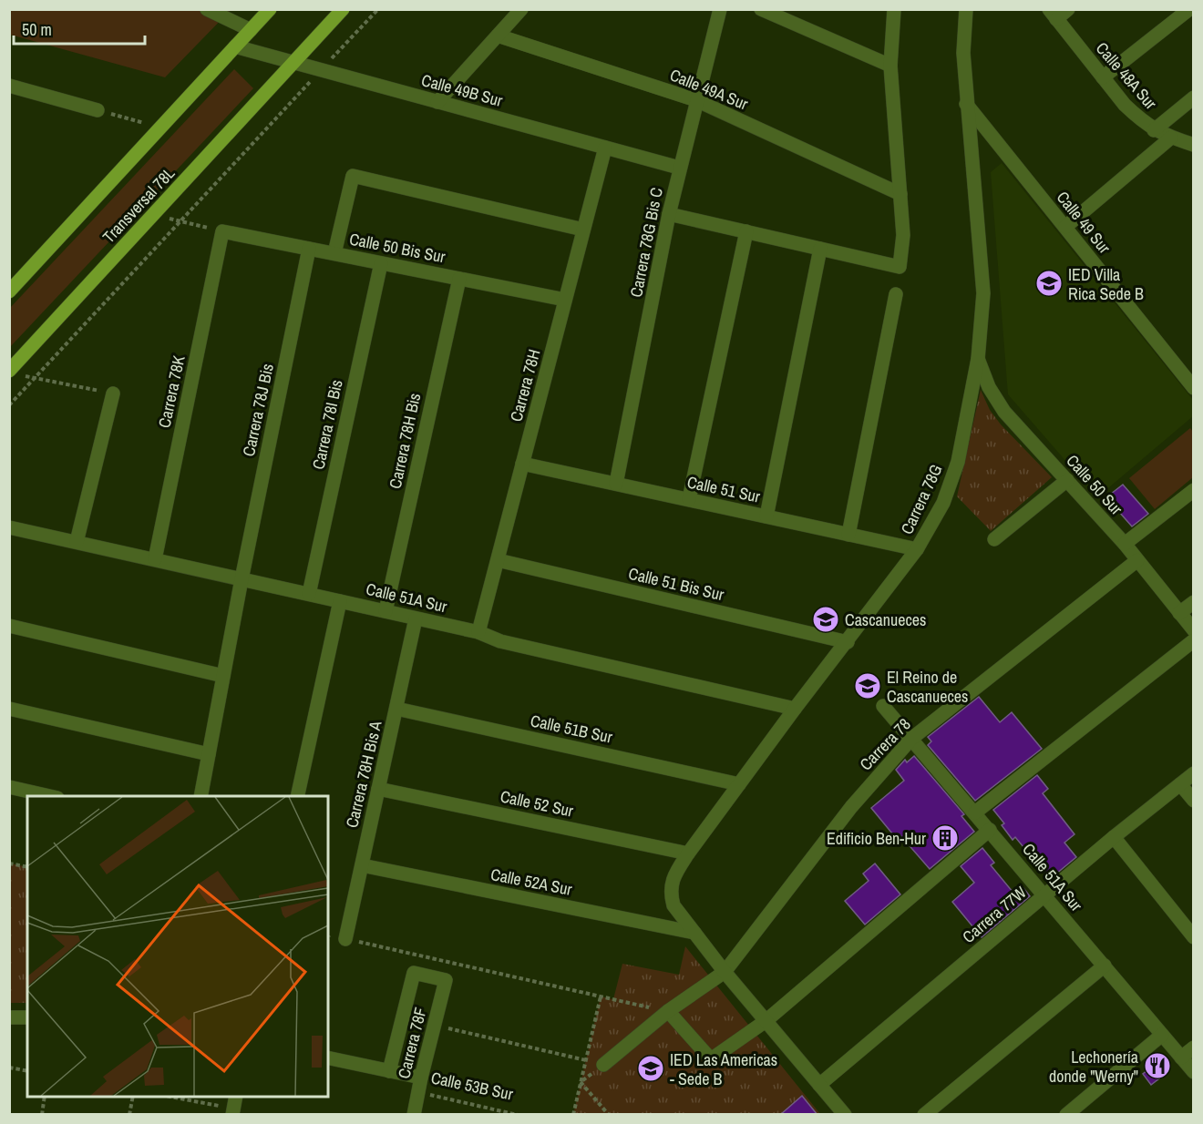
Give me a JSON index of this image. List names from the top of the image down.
{
  "streets": {
    "main road": ["Transversal 78L"],
    "street": [
      "Calle 48A Sur",
      "Calle 49A Sur",
      "Calle 49B Sur",
      "Calle 49 Sur",
      "Carrera 78G Bis C",
      "Calle 50 Bis Sur",
      "Carrera 78H",
      "Carrera 78K",
      "Carrera 78J Bis",
      "Carrera 78I Bis",
      "Carrera 78H Bis",
      "Calle 50 Sur",
      "Calle 51 Sur",
      "Carrera 78G",
      "Calle 51 Bis Sur",
      "Calle 51A Sur",
      "Calle 51B Sur",
      "Carrera 78",
      "Carrera 78H Bis A",
      "Calle 52 Sur",
      "Calle 52A Sur",
      "Carrera 77W",
      "Carrera 78F",
      "Calle 53B Sur"
    ]
  },
  "crossings": [
    ["Calle 49A Sur", "Carrera 78G Bis C"],
    ["Calle 49B Sur", "Transversal 78L"],
    ["Calle 49B Sur", "Carrera 78G Bis C"],
    ["Calle 49B Sur", "Carrera 78H"],
    ["Calle 49 Sur", "Carrera 78G"],
    ["Carrera 78G Bis C", "Calle 51 Sur"],
    ["Calle 50 Bis Sur", "Carrera 78H"],
    ["Calle 50 Bis Sur", "Carrera 78K"],
    ["Calle 50 Bis Sur", "Carrera 78J Bis"],
    ["Calle 50 Bis Sur", "Carrera 78I Bis"],
    ["Calle 50 Bis Sur", "Carrera 78H Bis"],
    ["Carrera 78H", "Calle 51 Sur"],
    ["Carrera 78H", "Calle 51 Bis Sur"],
    ["Carrera 78H", "Calle 51A Sur"],
    ["Carrera 78K", "Calle 51A Sur"],
    ["Carrera 78J Bis", "Calle 51A Sur"],
    ["Carrera 78I Bis", "Calle 51A Sur"],
    ["Carrera 78H Bis", "Calle 51A Sur"],
    ["Calle 50 Sur", "Carrera 78G"],
    ["Calle 50 Sur", "Carrera 78"],
    ["Calle 51 Sur", "Carrera 78G"],
    ["Carrera 78G", "Calle 51 Bis Sur"],
    ["Carrera 78G", "Calle 51A Sur"],
    ["Carrera 78G", "Calle 51B Sur"],
    ["Carrera 78G", "Calle 52 Sur"],
    ["Carrera 78G", "Calle 52A Sur"],
    ["Calle 51A Sur", "Carrera 78"],
    ["Calle 51A Sur", "Carrera 78H Bis A"],
    ["Calle 51A Sur", "Carrera 77W"],
    ["Calle 51B Sur", "Carrera 78H Bis A"],
    ["Carrera 78H Bis A", "Calle 52 Sur"],
    ["Carrera 78H Bis A", "Calle 52A Sur"],
    ["Carrera 78F", "Calle 53B Sur"]
  ],
  "places": {
    "school or university": [
      "IED Villa Rica Sede B",
      "Cascanueces",
      "El Reino de Cascanueces",
      "IED Las Americas - Sede B"
    ],
    "building": ["Edificio Ben-Hur"],
    "restaurant": ["Lechonería donde \"Werny\""]
  },
  "scale_bar": "50 m"
}
